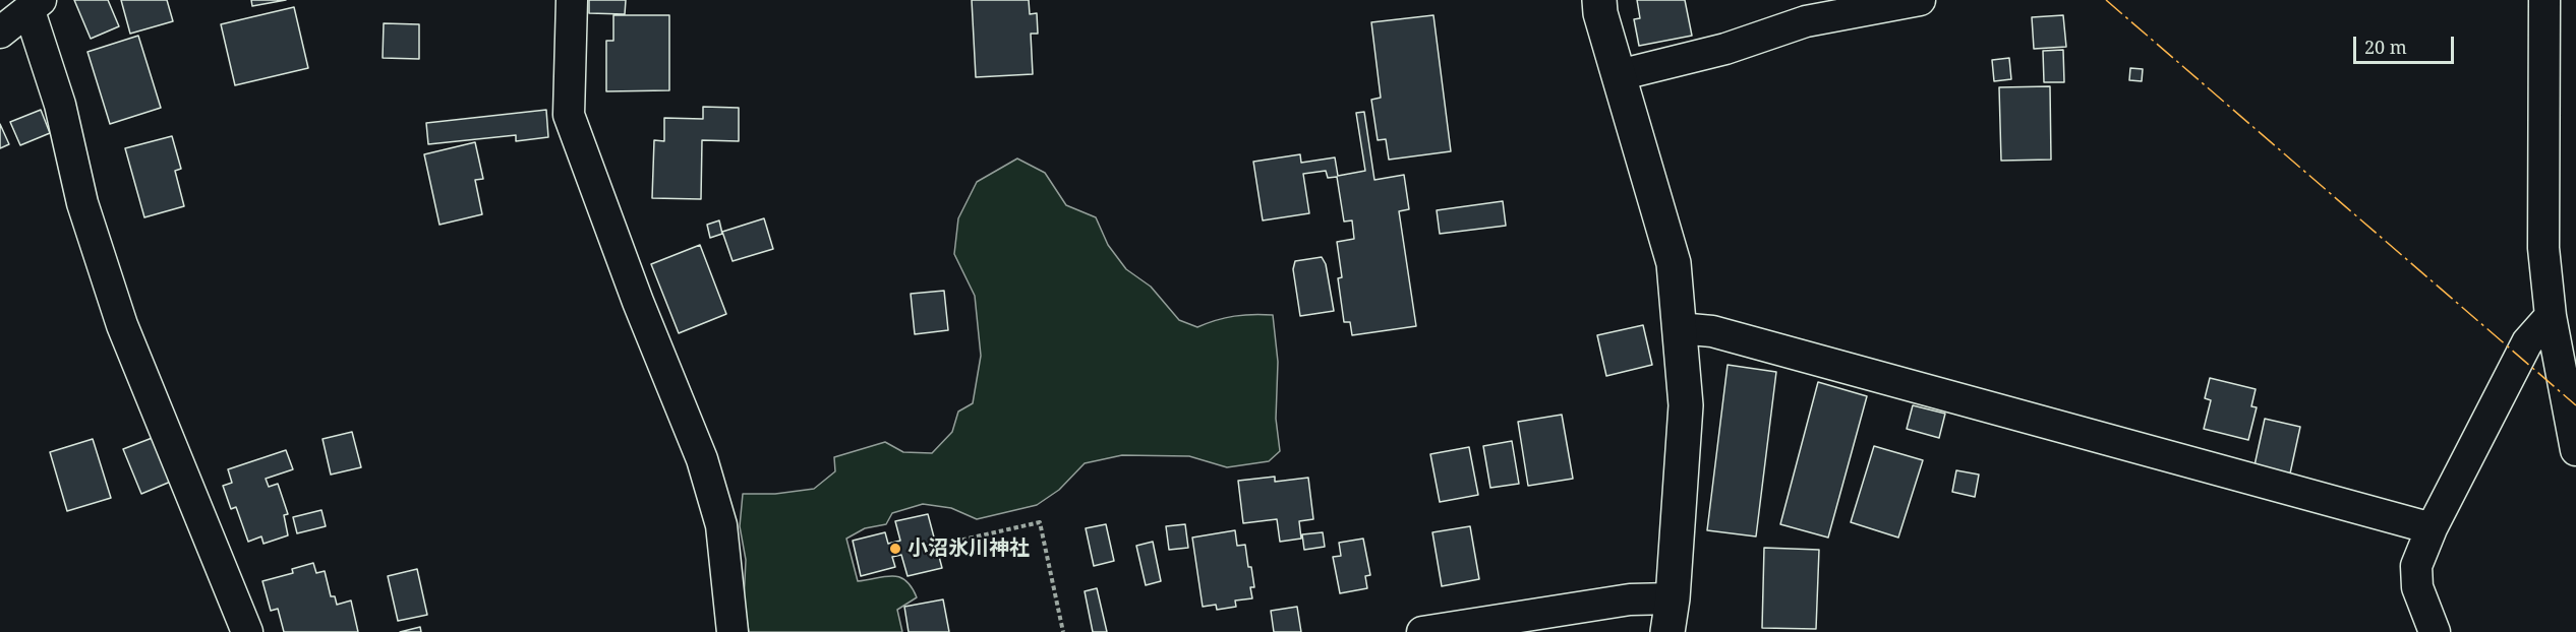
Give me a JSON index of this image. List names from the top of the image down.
{
  "places": ["小沼氷川神社"],
  "scale_bar": "20 m"
}
